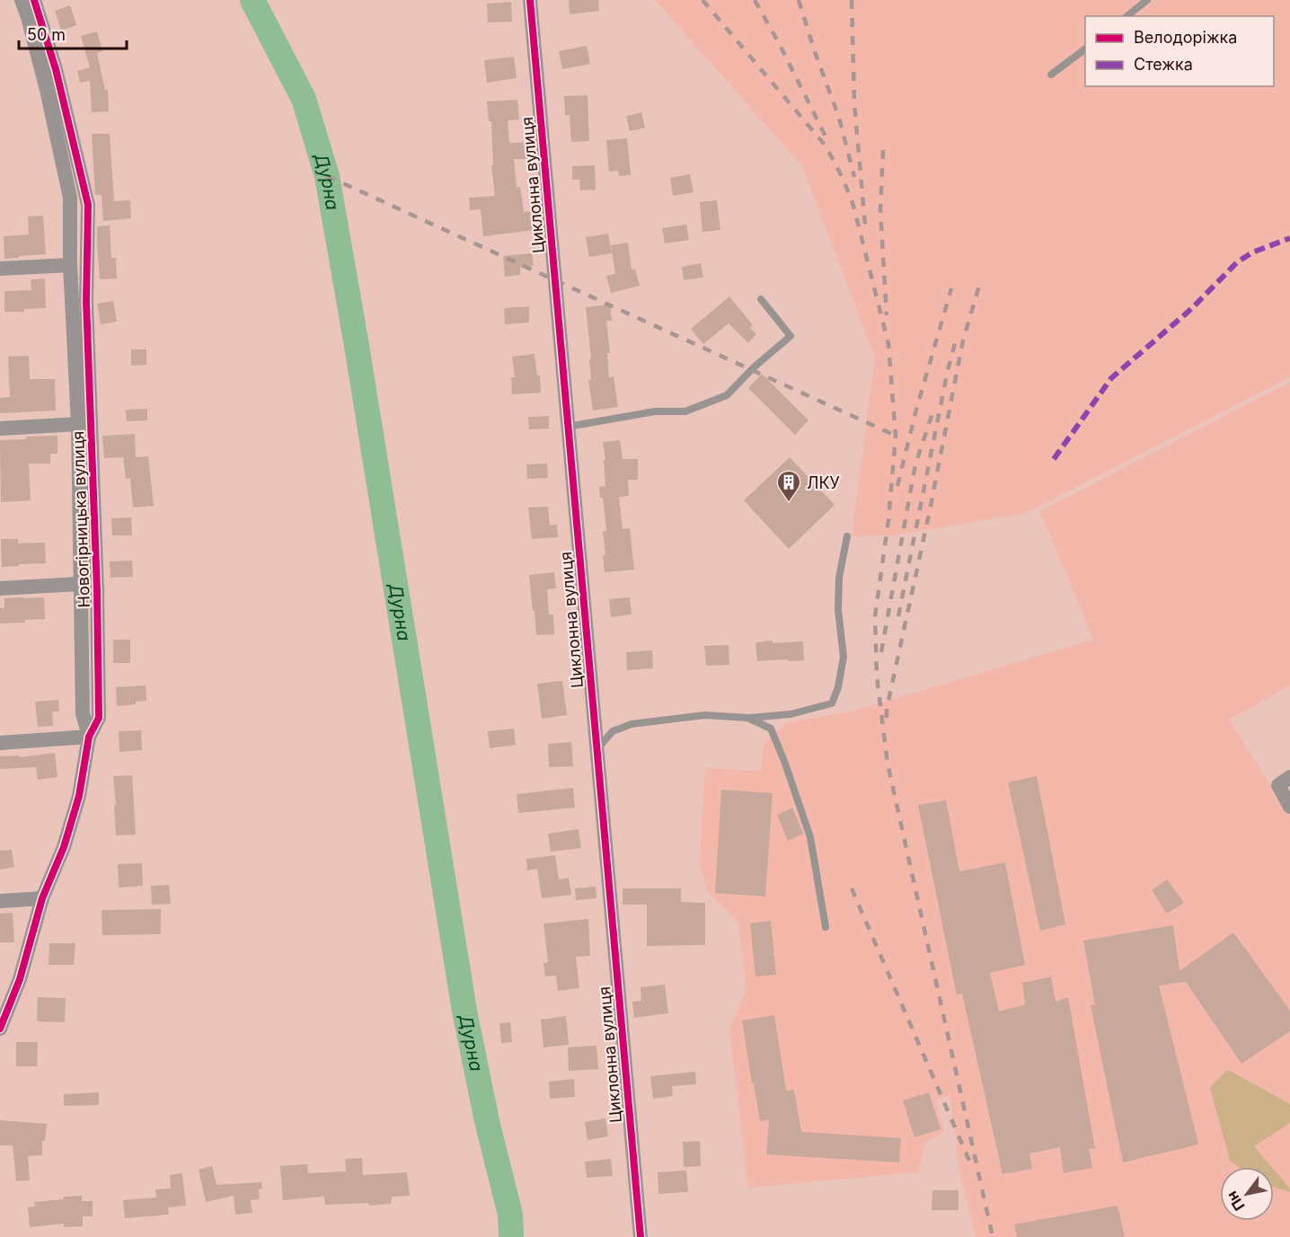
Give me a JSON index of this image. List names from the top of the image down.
{
  "streets": {
    "street": ["Циклонна вулиця", "Новогірницька вулиця"]
  },
  "water": ["Дурна"],
  "places": {
    "building": ["ЛКУ"]
  },
  "legend": ["Велодоріжка", "Стежка"],
  "scale_bar": "50 m",
  "north": "bottom left"
}
